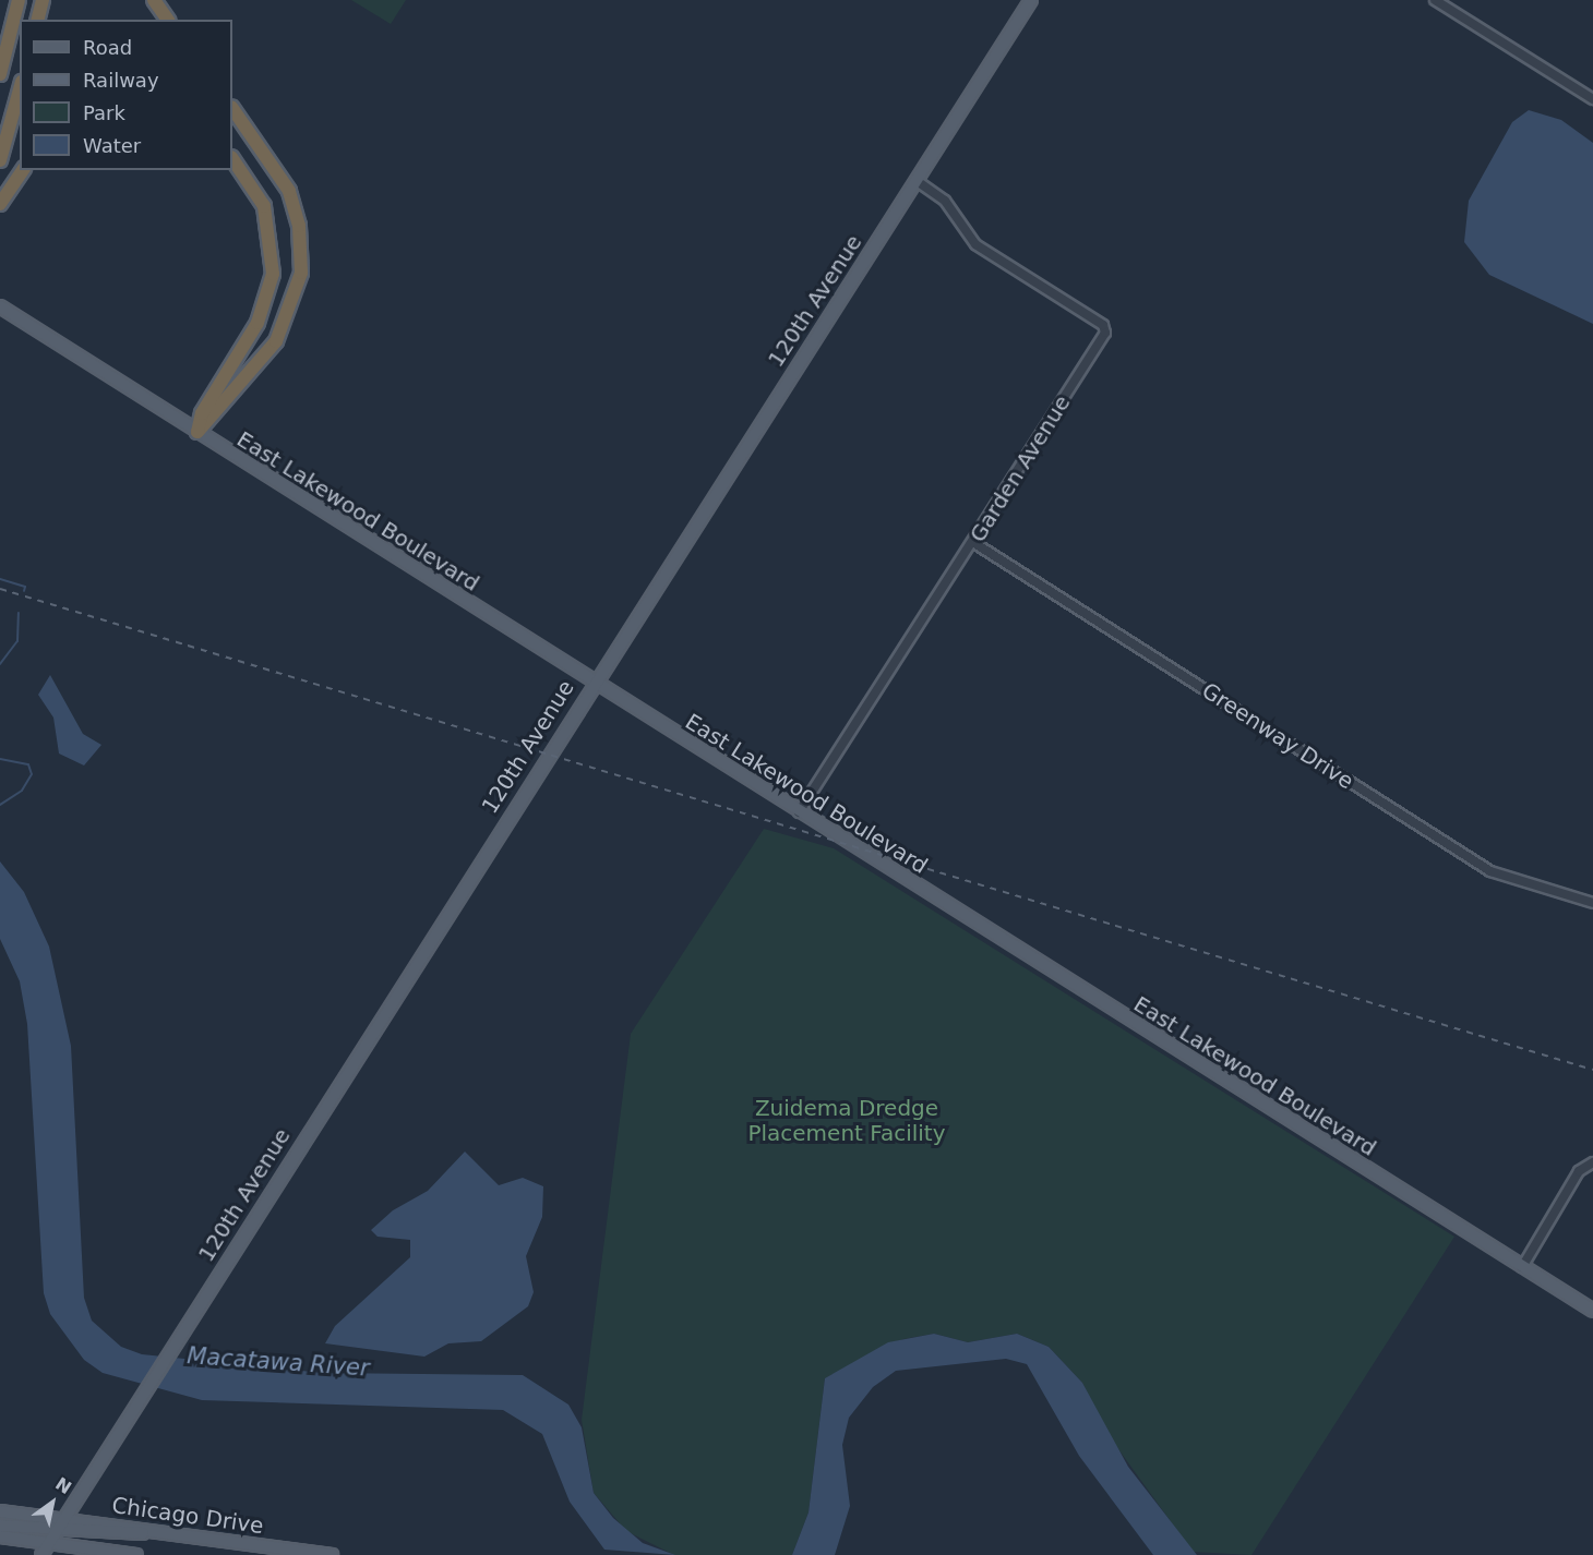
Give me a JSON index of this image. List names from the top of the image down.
{
  "streets": {
    "main road": ["120th Avenue", "East Lakewood Boulevard", "Chicago Drive"],
    "street": ["Garden Avenue", "Greenway Drive"]
  },
  "crossings": [
    ["120th Avenue", "Garden Avenue"],
    ["120th Avenue", "East Lakewood Boulevard"],
    ["120th Avenue", "Chicago Drive"],
    ["Garden Avenue", "East Lakewood Boulevard"],
    ["Garden Avenue", "Greenway Drive"]
  ],
  "water": ["Macatawa River"],
  "parks": ["Zuidema Dredge Placement Facility"],
  "legend": [
    "Road",
    "Railway",
    "Park",
    "Water"
  ],
  "north": "top right"
}
